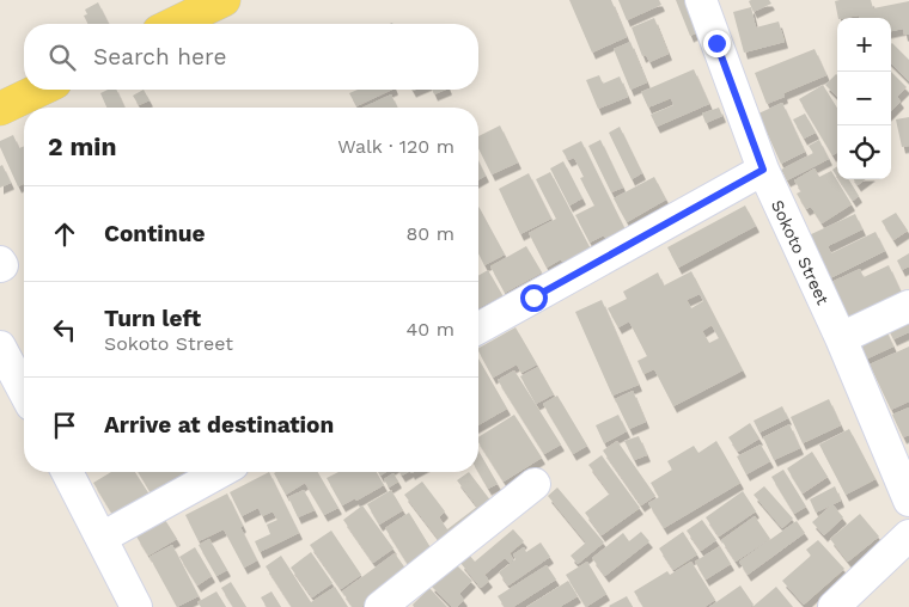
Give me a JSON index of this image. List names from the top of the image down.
{
  "streets": {
    "street": ["Sokoto Street"]
  },
  "page": {
    "map_buttons": ["+", "−"],
    "search": "Search here",
    "heading": ["2 min", "Walk · 120 m"],
    "list": [
      ["Continue", "80 m"],
      ["Turn left", "Sokoto Street", "40 m"],
      "Arrive at destination"
    ]
  }
}
